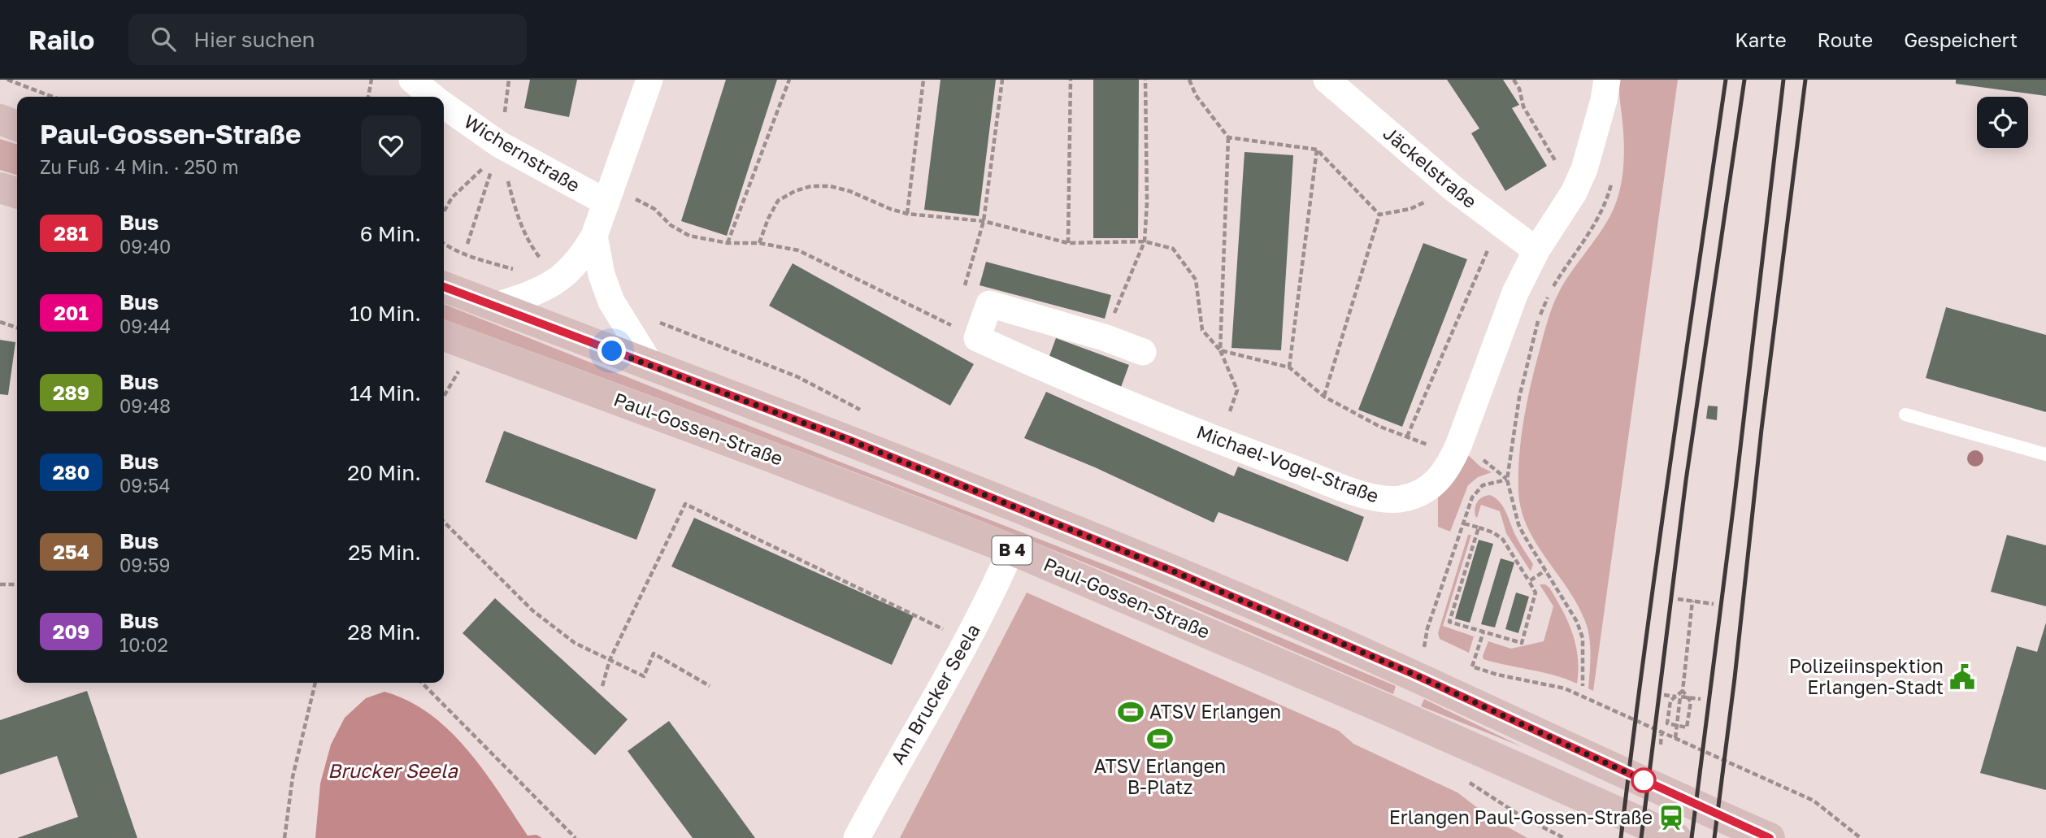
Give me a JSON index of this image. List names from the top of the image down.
{
  "streets": {
    "main road": ["Paul-Gossen-Straße", "B 4"],
    "street": [
      "Wichernstraße",
      "Jäckelstraße",
      "Michael-Vogel-Straße",
      "Am Brucker Seela"
    ]
  },
  "crossings": [
    ["Jäckelstraße", "Michael-Vogel-Straße"],
    ["Paul-Gossen-Straße", "Am Brucker Seela"]
  ],
  "water": ["Brucker Seela"],
  "places": {
    "public building": ["Polizeiinspektion Erlangen-Stadt"],
    "sports": ["ATSV Erlangen", "ATSV Erlangen B-Platz"],
    "station": ["Erlangen Paul-Gossen-Straße"]
  },
  "lines": ["bus line 281"],
  "page": {
    "header": "Railo",
    "search": "Hier suchen",
    "nav": ["Karte", "Route", "Gespeichert"],
    "heading": ["Paul-Gossen-Straße", "Zu Fuß · 4 Min. · 250 m"],
    "list": [
      {
        "mark": "281",
        "name": "Bus",
        "note": "09:40",
        "value": "6 Min."
      },
      {
        "mark": "201",
        "name": "Bus",
        "note": "09:44",
        "value": "10 Min."
      },
      {
        "mark": "289",
        "name": "Bus",
        "note": "09:48",
        "value": "14 Min."
      },
      {
        "mark": "280",
        "name": "Bus",
        "note": "09:54",
        "value": "20 Min."
      },
      {
        "mark": "254",
        "name": "Bus",
        "note": "09:59",
        "value": "25 Min."
      },
      {
        "mark": "209",
        "name": "Bus",
        "note": "10:02",
        "value": "28 Min."
      }
    ]
  }
}
